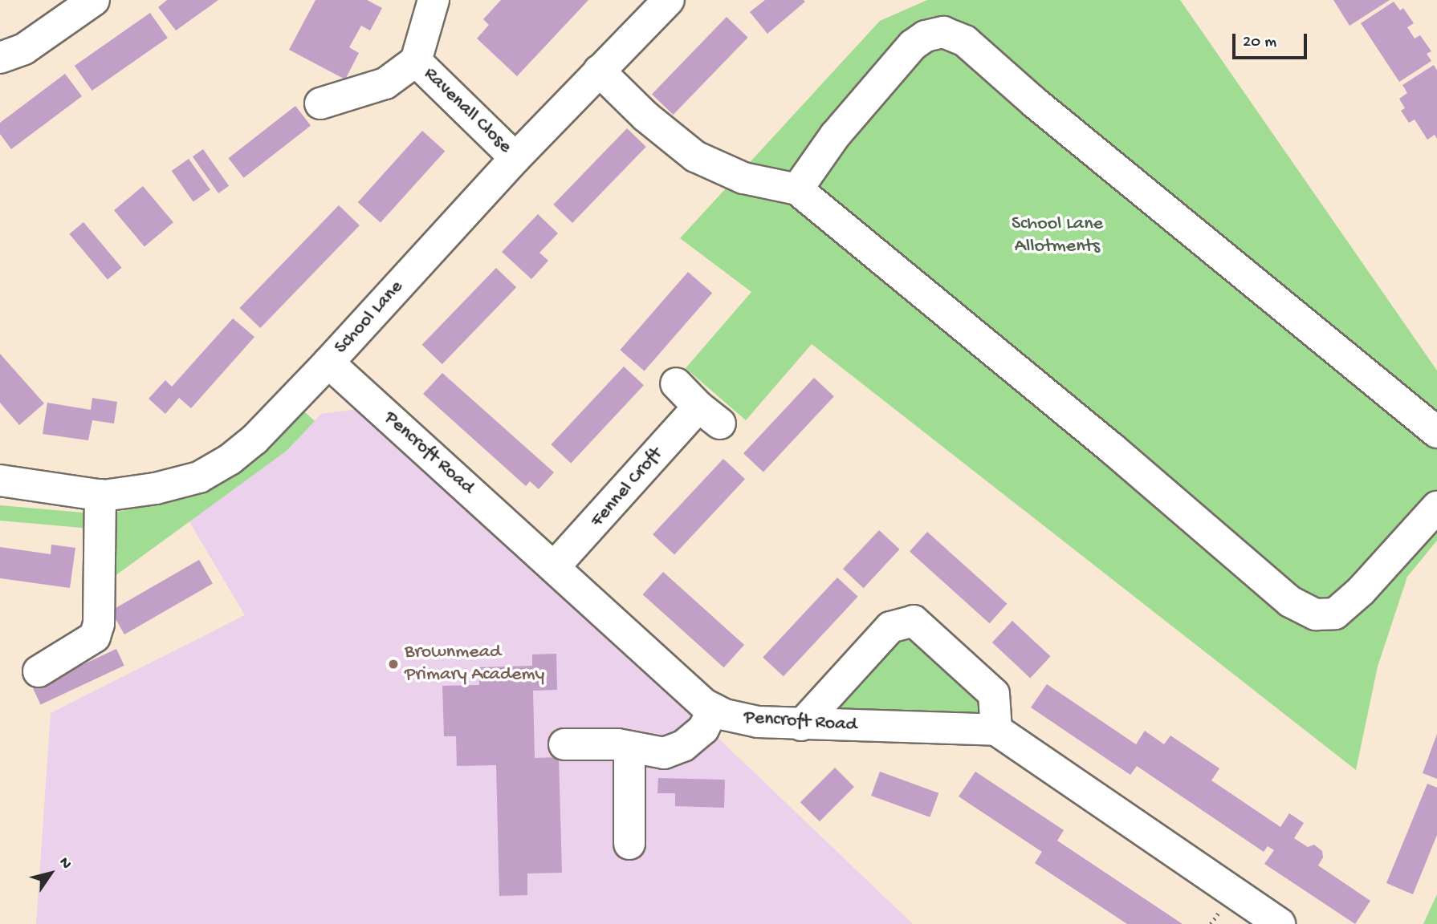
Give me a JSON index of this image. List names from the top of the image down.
{
  "streets": {
    "street": [
      "Ravenall Close",
      "School Lane",
      "Pencroft Road",
      "Fennel Croft"
    ]
  },
  "crossings": [
    ["Ravenall Close", "School Lane"],
    ["School Lane", "Pencroft Road"],
    ["Pencroft Road", "Fennel Croft"]
  ],
  "parks": ["School Lane Allotments"],
  "places": ["Brownmead Primary Academy"],
  "scale_bar": "20 m",
  "north": "top right"
}
